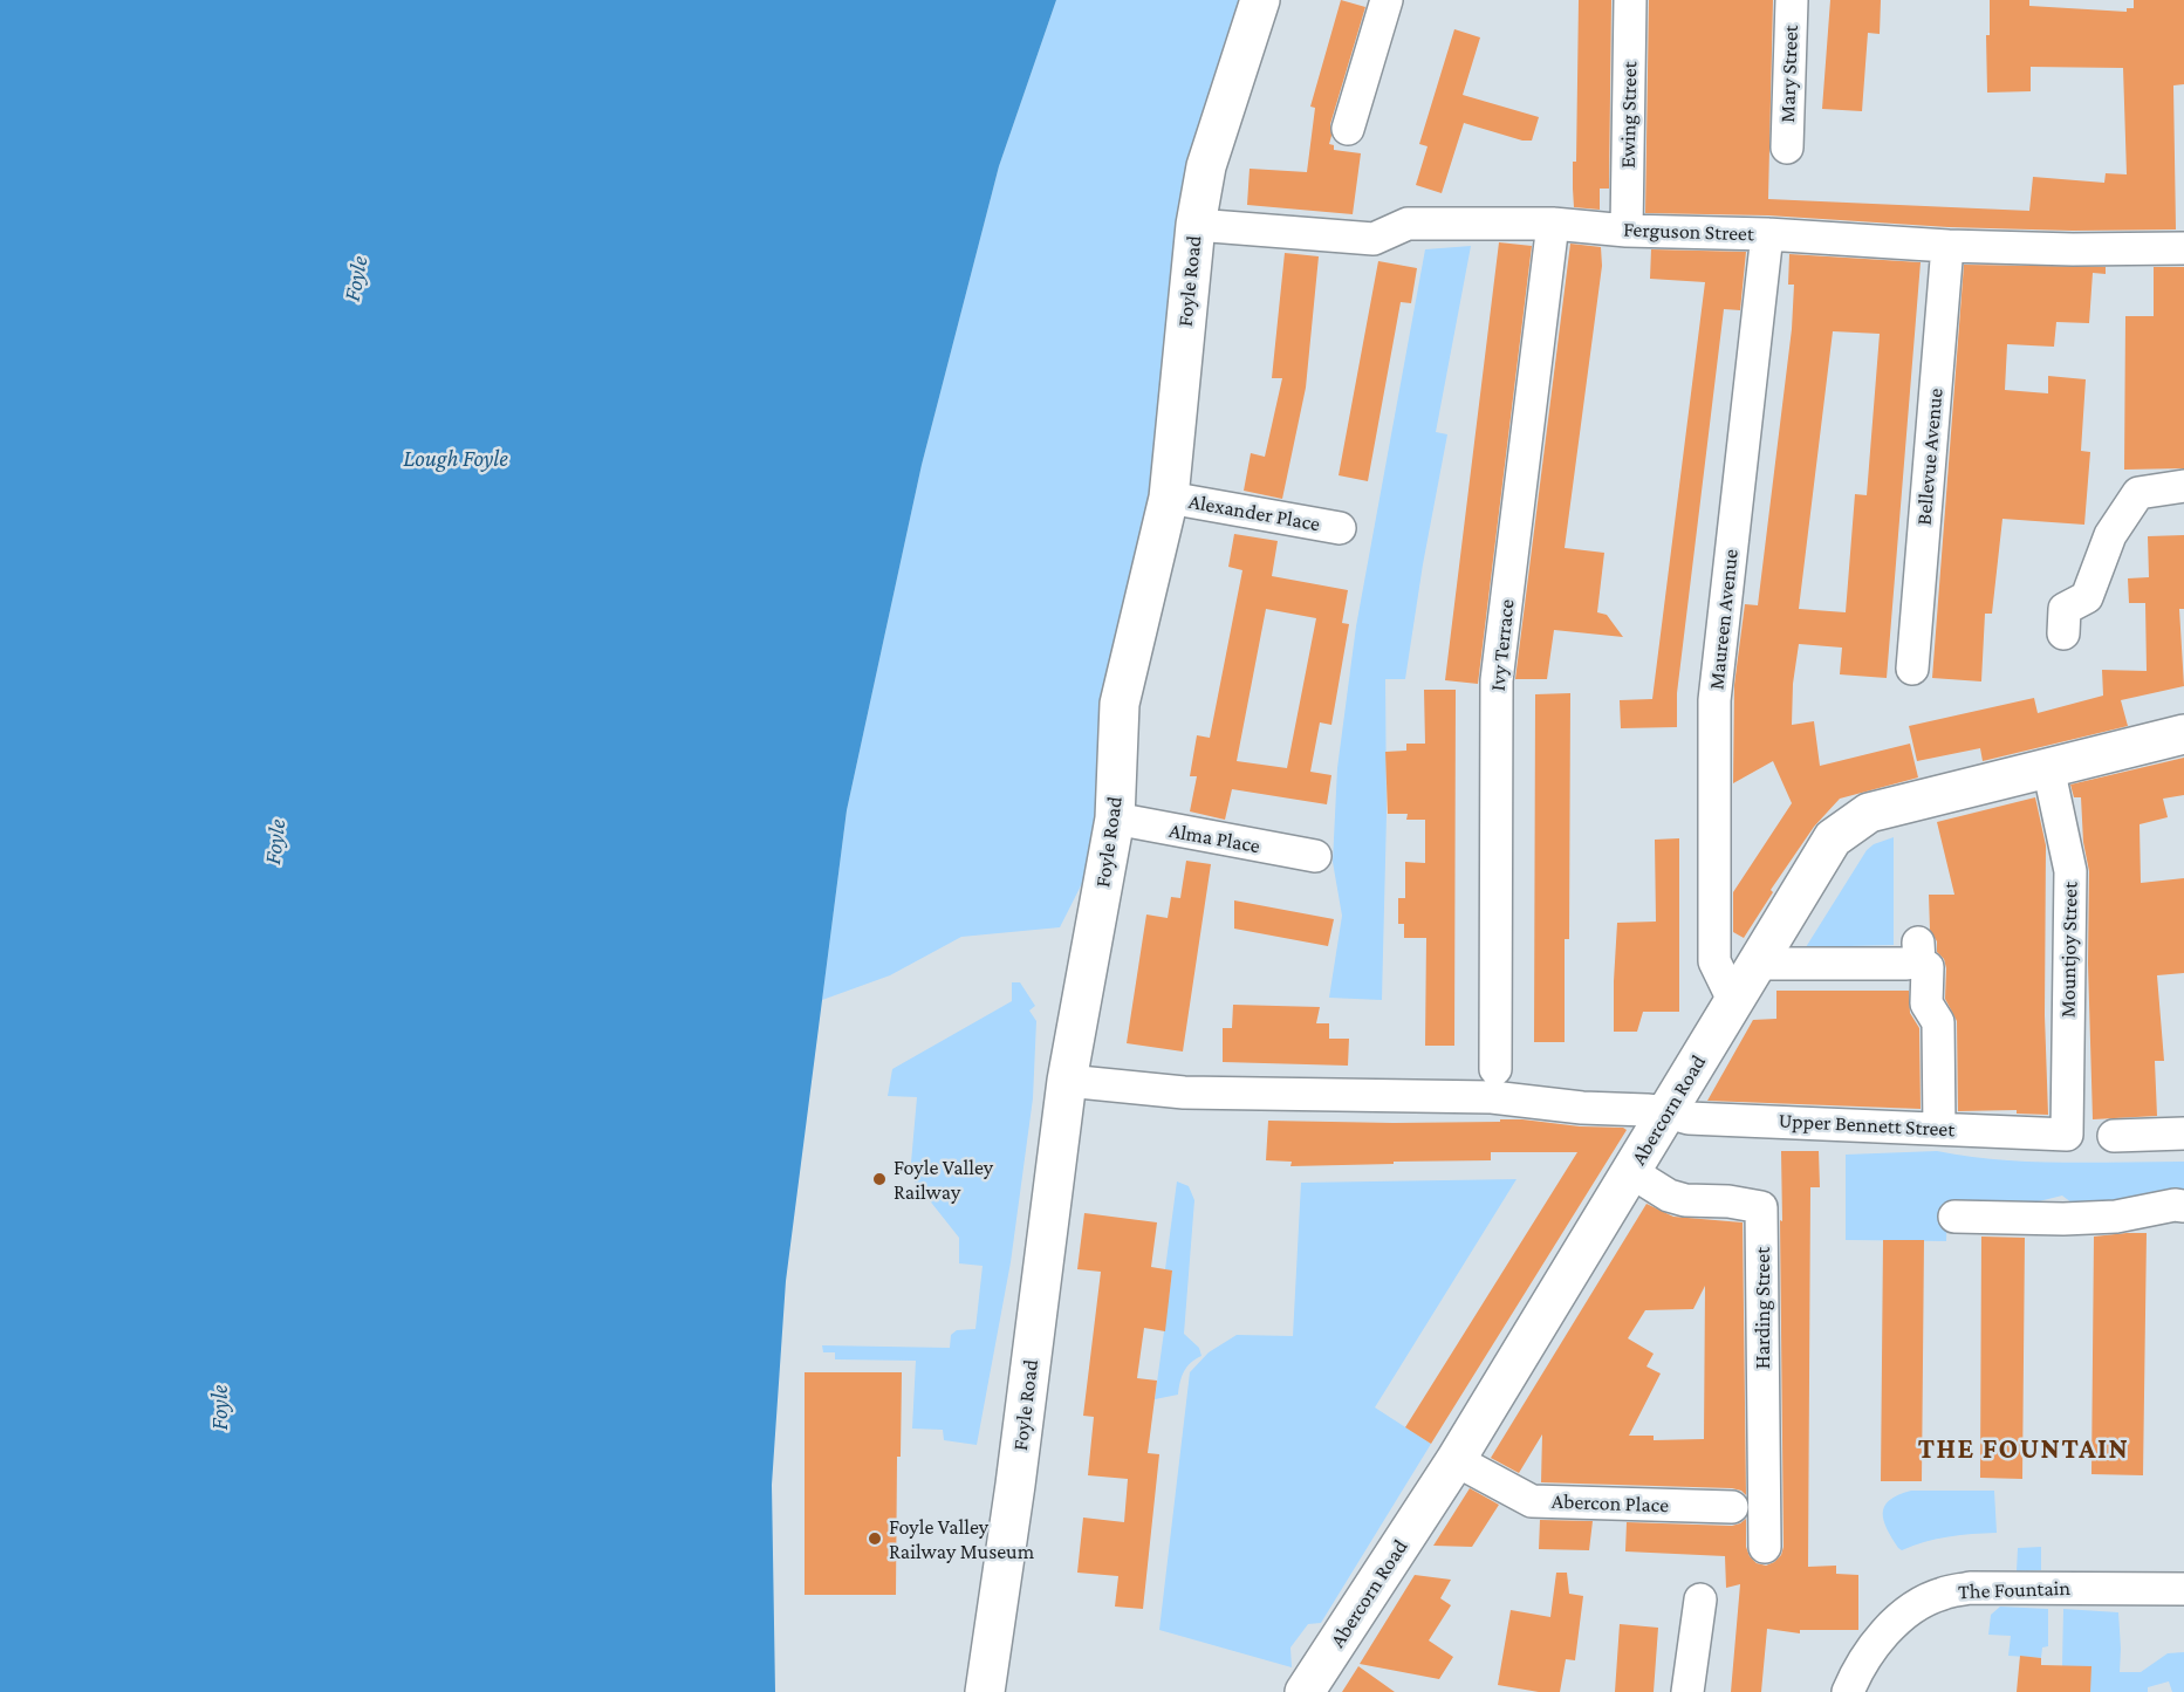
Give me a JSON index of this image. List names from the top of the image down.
{
  "streets": {
    "main road": ["Foyle Road", "Abercorn Road"],
    "street": [
      "Mary Street",
      "Ewing Street",
      "Ferguson Street",
      "Bellevue Avenue",
      "Alexander Place",
      "Maureen Avenue",
      "Ivy Terrace",
      "Alma Place",
      "Mountjoy Street",
      "Upper Bennett Street",
      "Harding Street",
      "Abercon Place",
      "The Fountain"
    ]
  },
  "crossings": [
    ["Ewing Street", "Ferguson Street"],
    ["Ferguson Street", "Foyle Road"],
    ["Ferguson Street", "Bellevue Avenue"],
    ["Ferguson Street", "Maureen Avenue"],
    ["Ferguson Street", "Ivy Terrace"],
    ["Foyle Road", "Alexander Place"],
    ["Foyle Road", "Alma Place"],
    ["Foyle Road", "Upper Bennett Street"],
    ["Maureen Avenue", "Abercorn Road"],
    ["Mountjoy Street", "Abercorn Road"],
    ["Mountjoy Street", "Upper Bennett Street"],
    ["Abercorn Road", "Upper Bennett Street"],
    ["Abercorn Road", "Harding Street"],
    ["Abercorn Road", "Abercon Place"]
  ],
  "districts": ["THE FOUNTAIN"],
  "water": ["Foyle", "Lough Foyle"],
  "places": ["Foyle Valley Railway", "Foyle Valley Railway Museum"]
}
